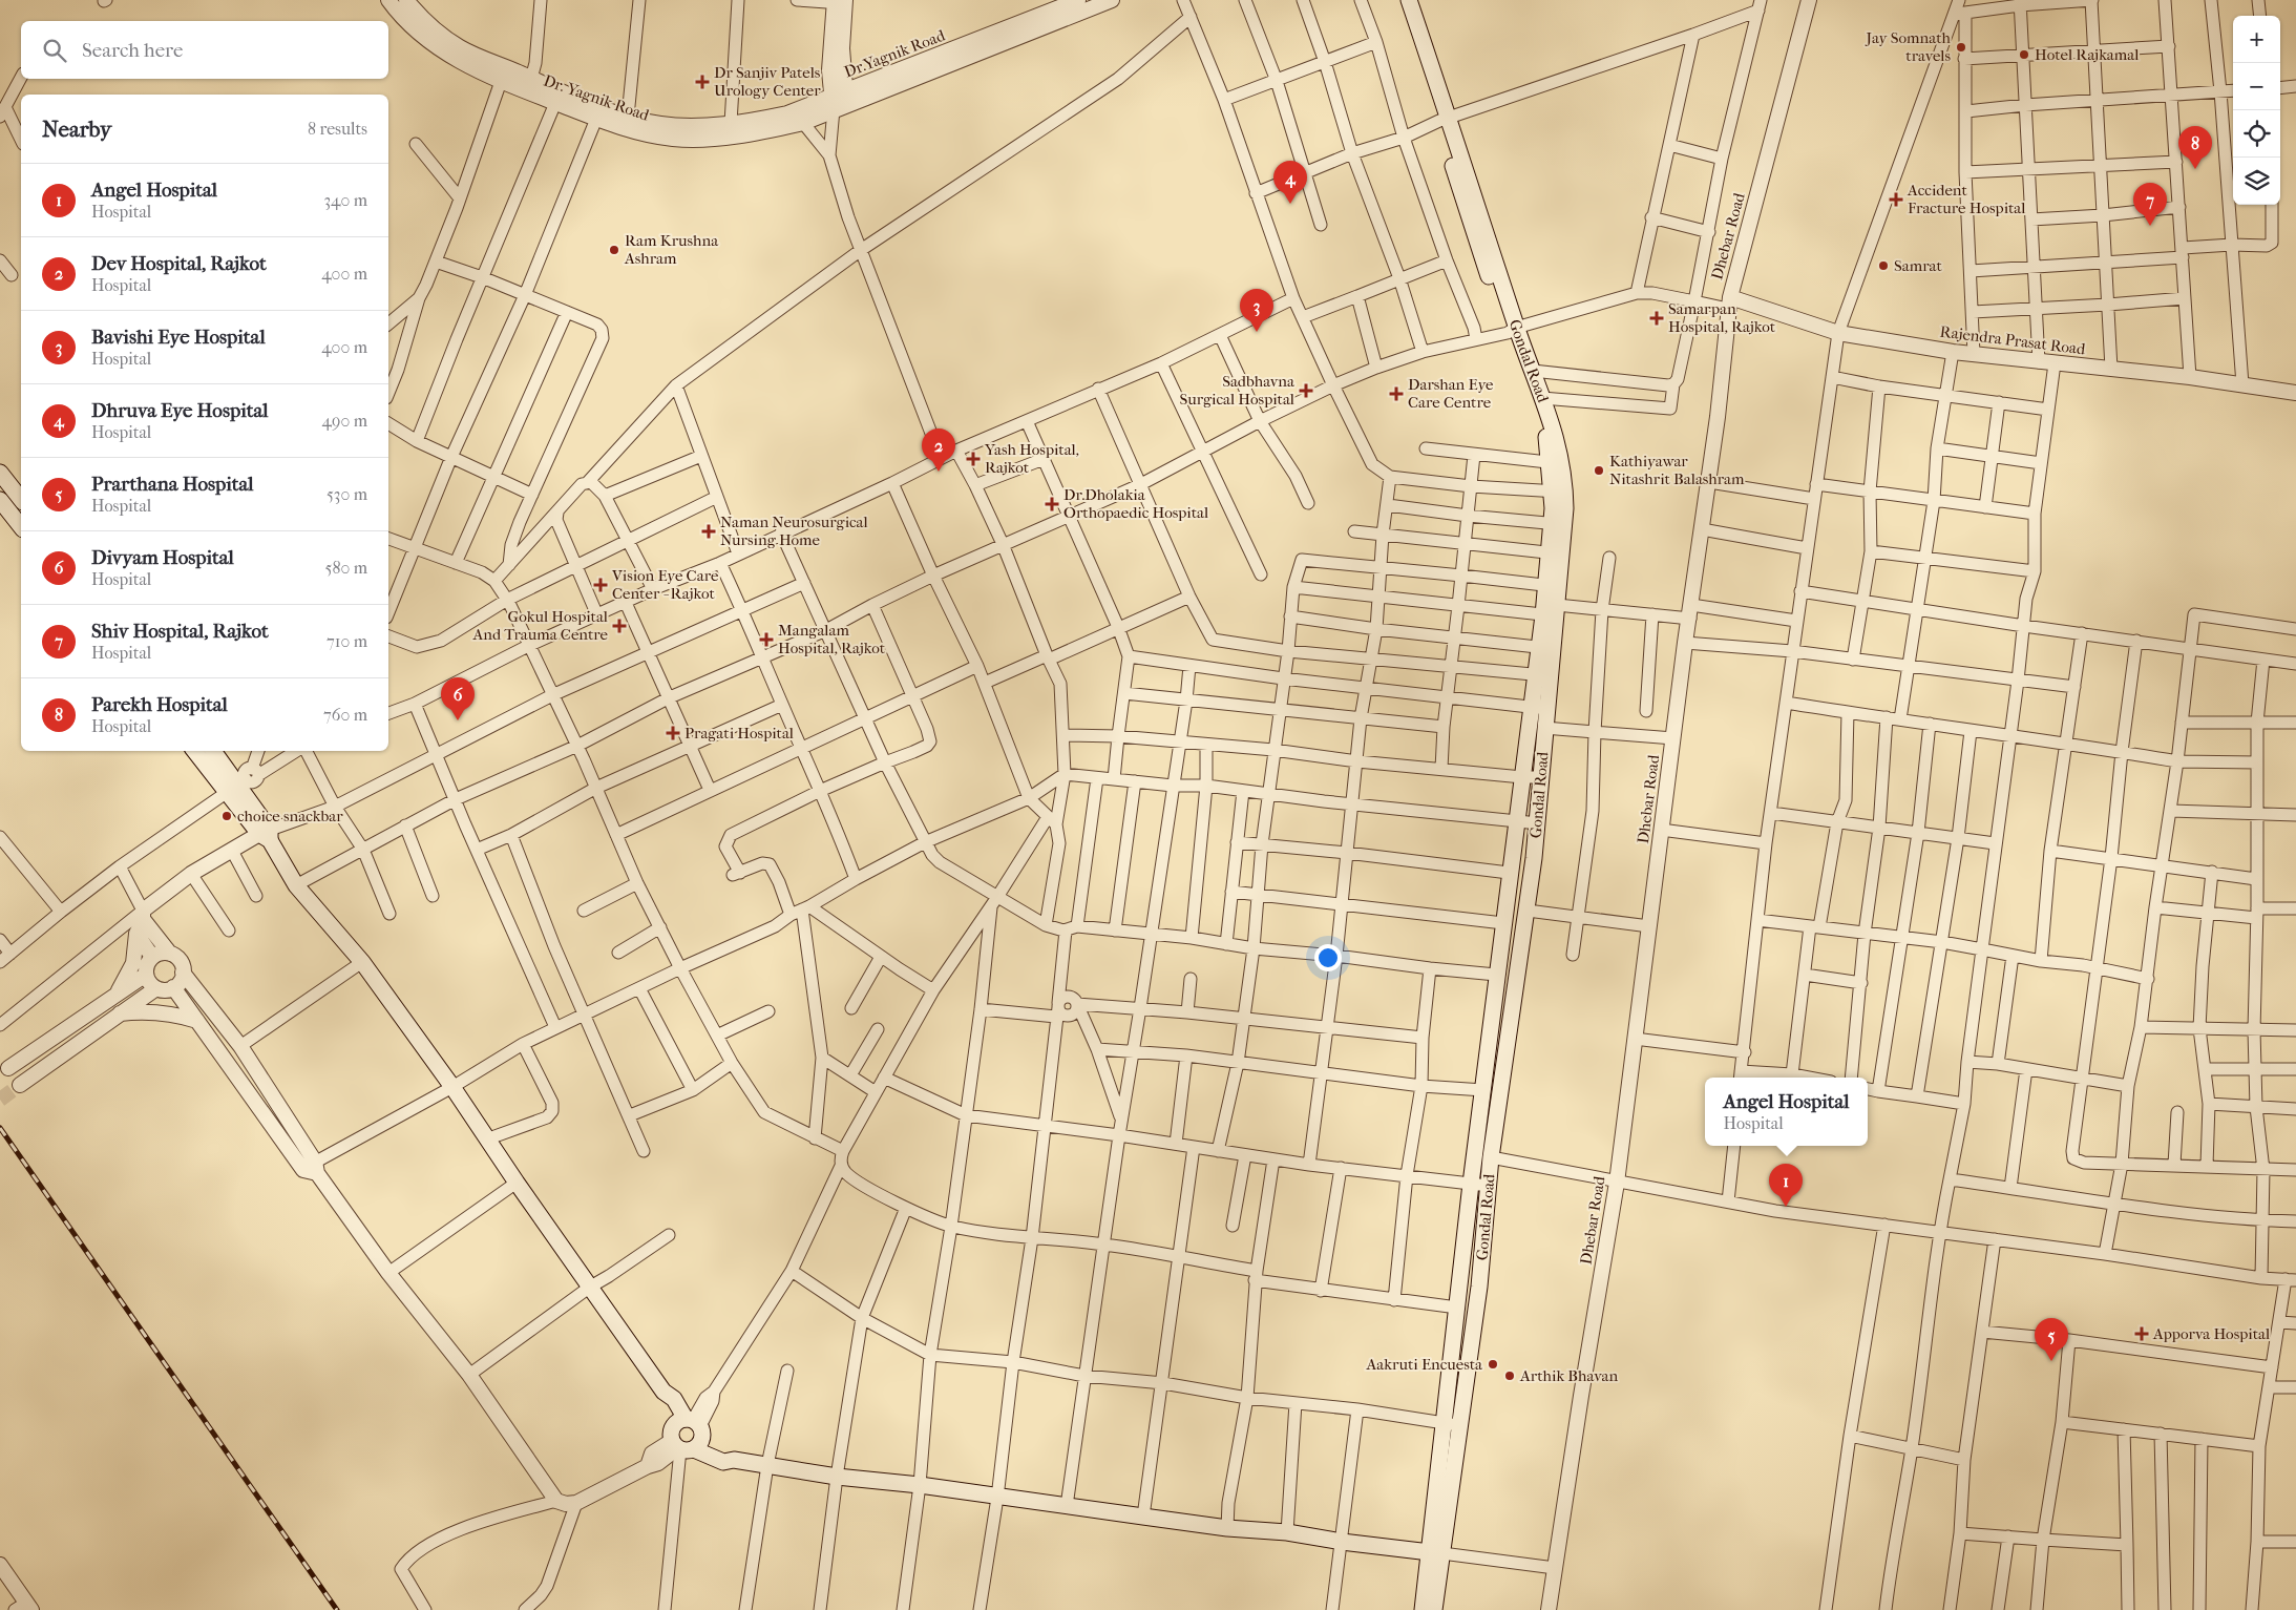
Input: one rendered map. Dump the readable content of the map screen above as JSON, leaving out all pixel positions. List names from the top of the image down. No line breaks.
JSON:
{"streets":{"main road":["Gondal Road"],"street":["Dr.Yagnik Road","Dr. Yagnik Road","Dhebar Road","Rajendra Prasat Road"]},"crossings":[["Dr.Yagnik Road","Dr. Yagnik Road"],["Dhebar Road","Rajendra Prasat Road"]],"places":{"other":["Jay Somnath travels","Hotel Rajkamal","Ram Krushna Ashram","Samrat","Kathiyawar Nitashrit Balashram","choice snackbar","Aakruti Encuesta","Arthik Bhavan"],"health":["Dr Sanjiv Patels Urology Center","Accident Fracture Hospital","Samarpan Hospital, Rajkot","Sadbhavna Surgical Hospital","Darshan Eye Care Centre","Yash Hospital, Rajkot","Dr.Dholakia Orthopaedic Hospital","Naman Neurosurgical Nursing Home","Vision Eye Care Center - Rajkot","Gokul Hospital And Trauma Centre","Mangalam Hospital, Rajkot","Pragati Hospital","Apporva Hospital"]},"page":{"map_buttons":["+","−"],"search":"Search here","heading":["Nearby","8 results"],"pins":["8","4","7","3","2","6","1","5"],"list":[{"mark":"1","name":"Angel Hospital","note":"Hospital","value":"340 m"},{"mark":"2","name":"Dev Hospital, Rajkot","note":"Hospital","value":"400 m"},{"mark":"3","name":"Bavishi Eye Hospital","note":"Hospital","value":"400 m"},{"mark":"4","name":"Dhruva Eye Hospital","note":"Hospital","value":"490 m"},{"mark":"5","name":"Prarthana Hospital","note":"Hospital","value":"530 m"},{"mark":"6","name":"Divyam Hospital","note":"Hospital","value":"580 m"},{"mark":"7","name":"Shiv Hospital, Rajkot","note":"Hospital","value":"710 m"},{"mark":"8","name":"Parekh Hospital","note":"Hospital","value":"760 m"}],"popup":["Angel Hospital","Hospital"]}}
